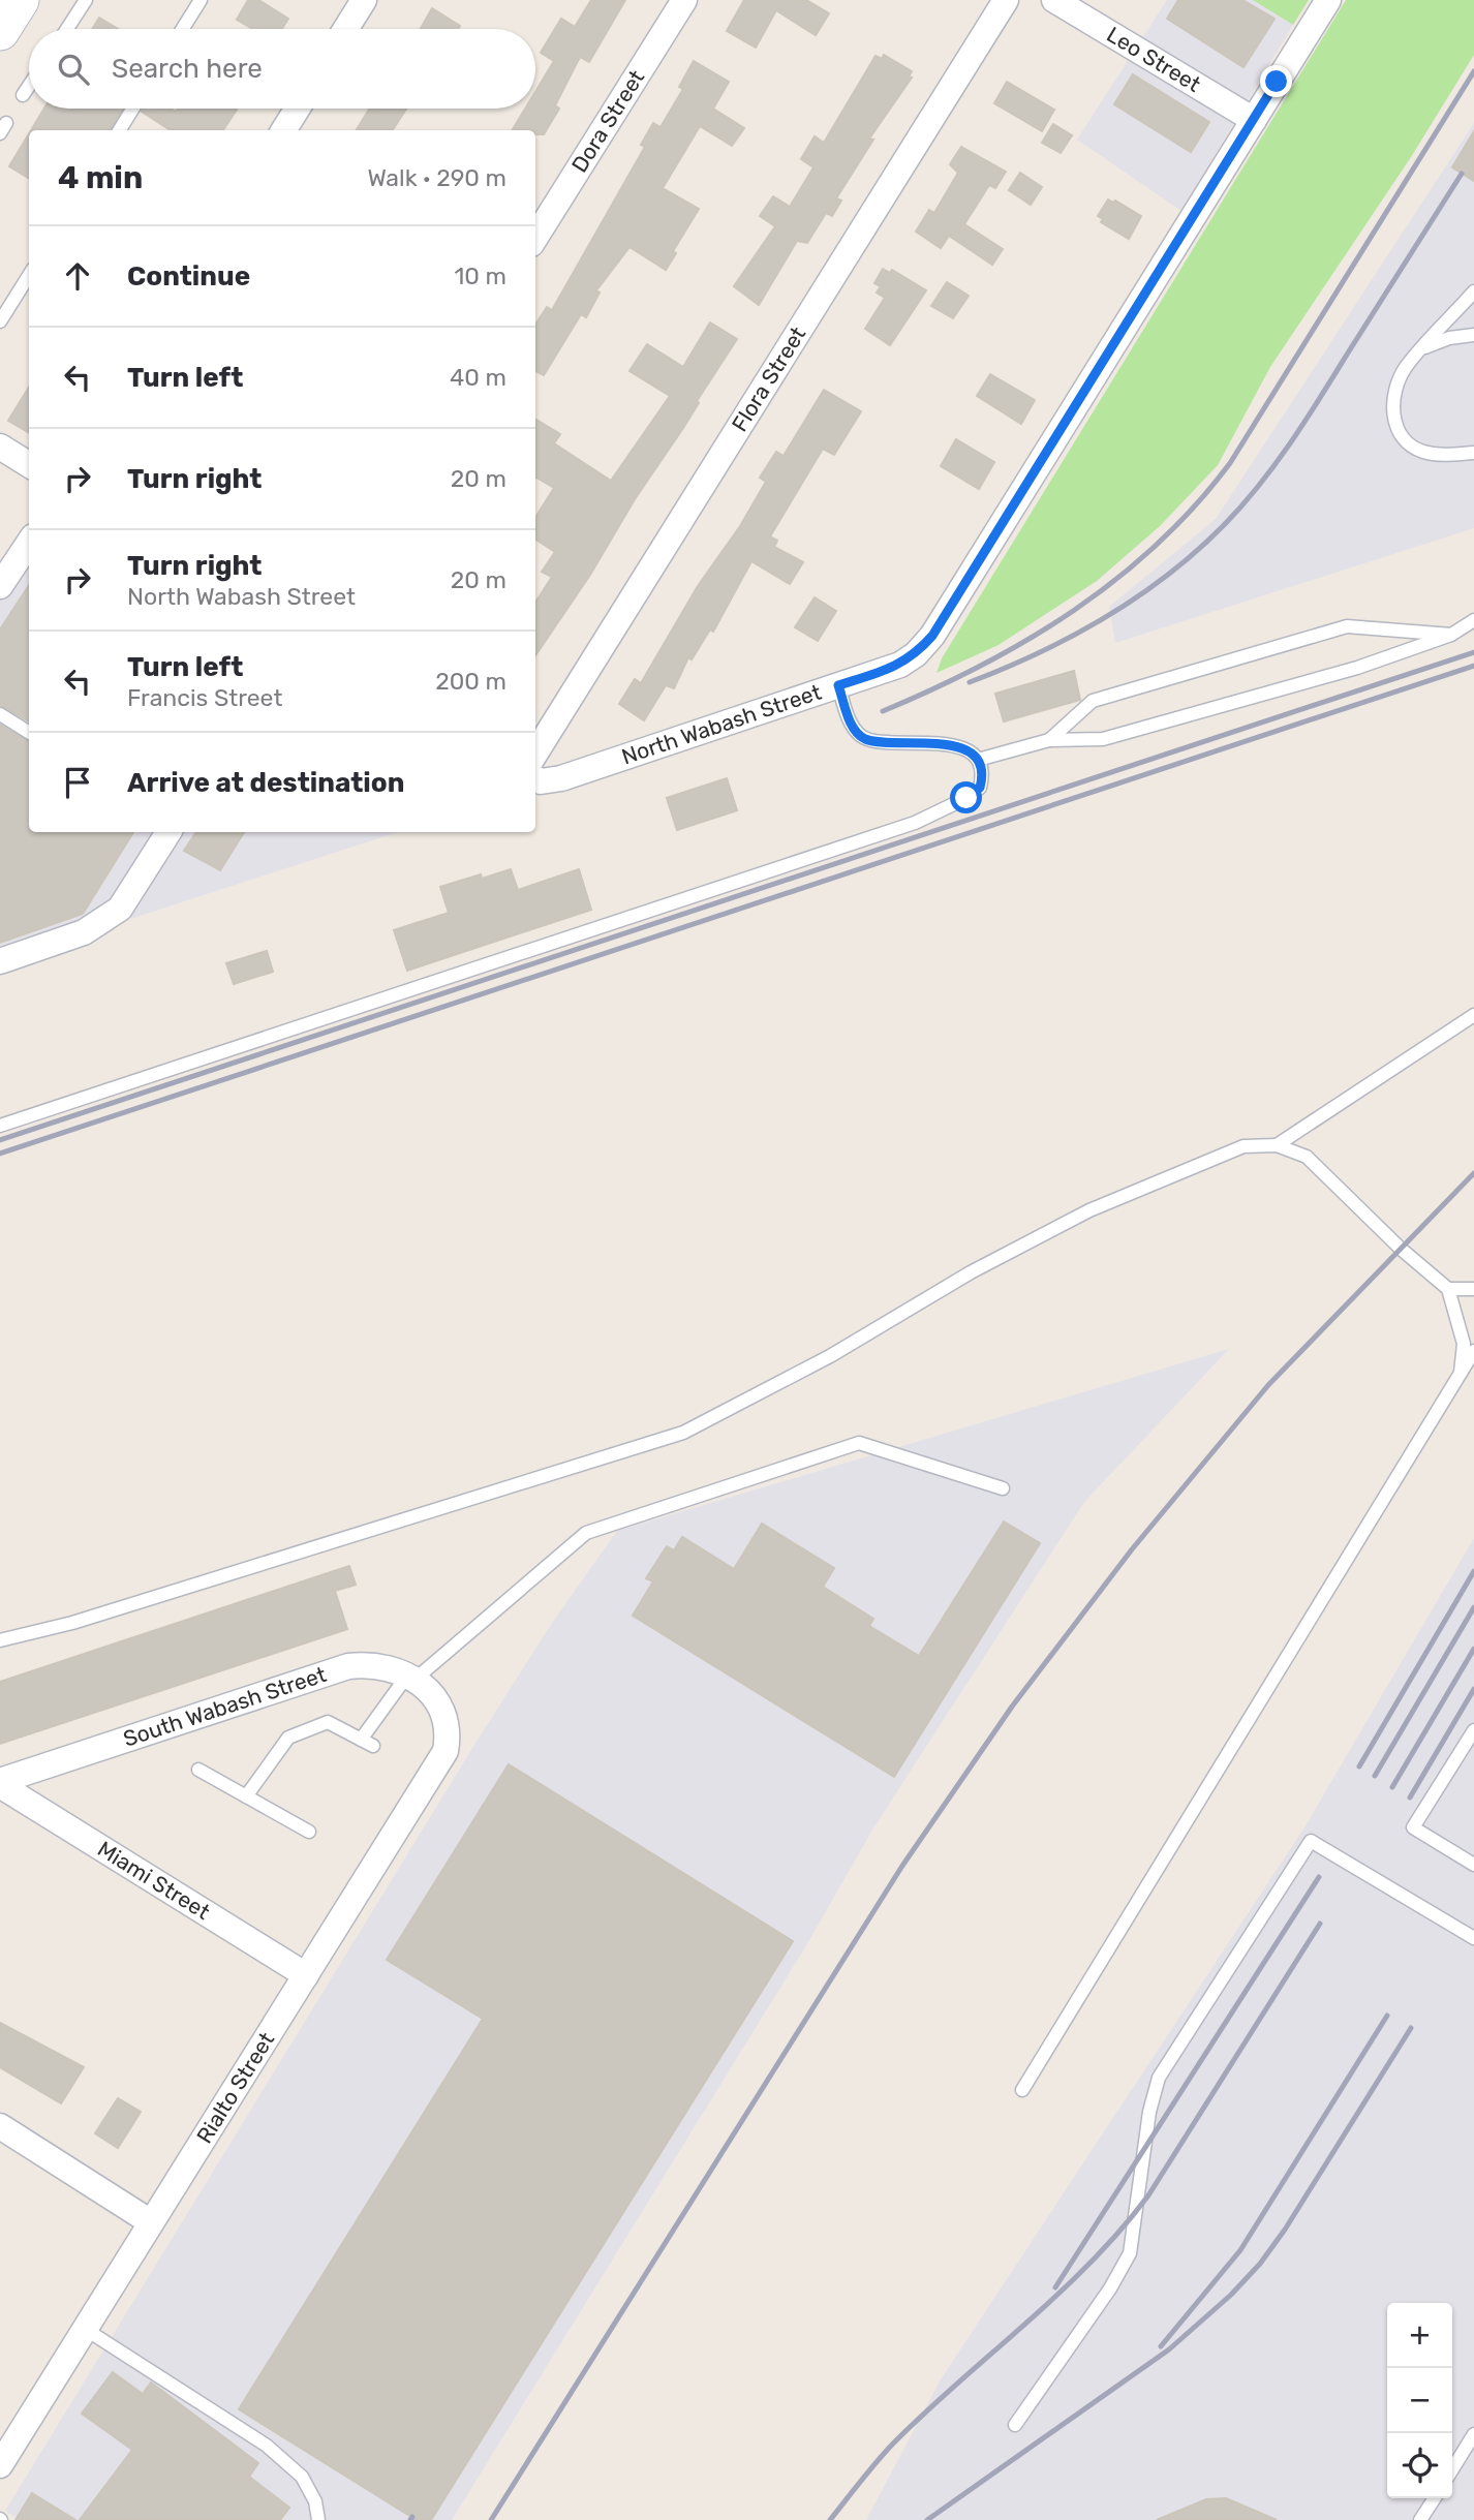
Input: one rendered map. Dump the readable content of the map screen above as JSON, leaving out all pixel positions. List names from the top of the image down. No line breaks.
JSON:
{"streets":{"street":["Leo Street","Dora Street","Flora Street","North Wabash Street","South Wabash Street","Miami Street","Rialto Street"]},"crossings":[["Leo Street","North Wabash Street"],["South Wabash Street","Miami Street"],["South Wabash Street","Rialto Street"],["Miami Street","Rialto Street"]],"page":{"search":"Search here","heading":["4 min","Walk · 290 m"],"list":[["Continue","10 m"],["Turn left","40 m"],["Turn right","20 m"],["Turn right","North Wabash Street","20 m"],["Turn left","Francis Street","200 m"],"Arrive at destination"],"map_buttons":["+","−"]}}
